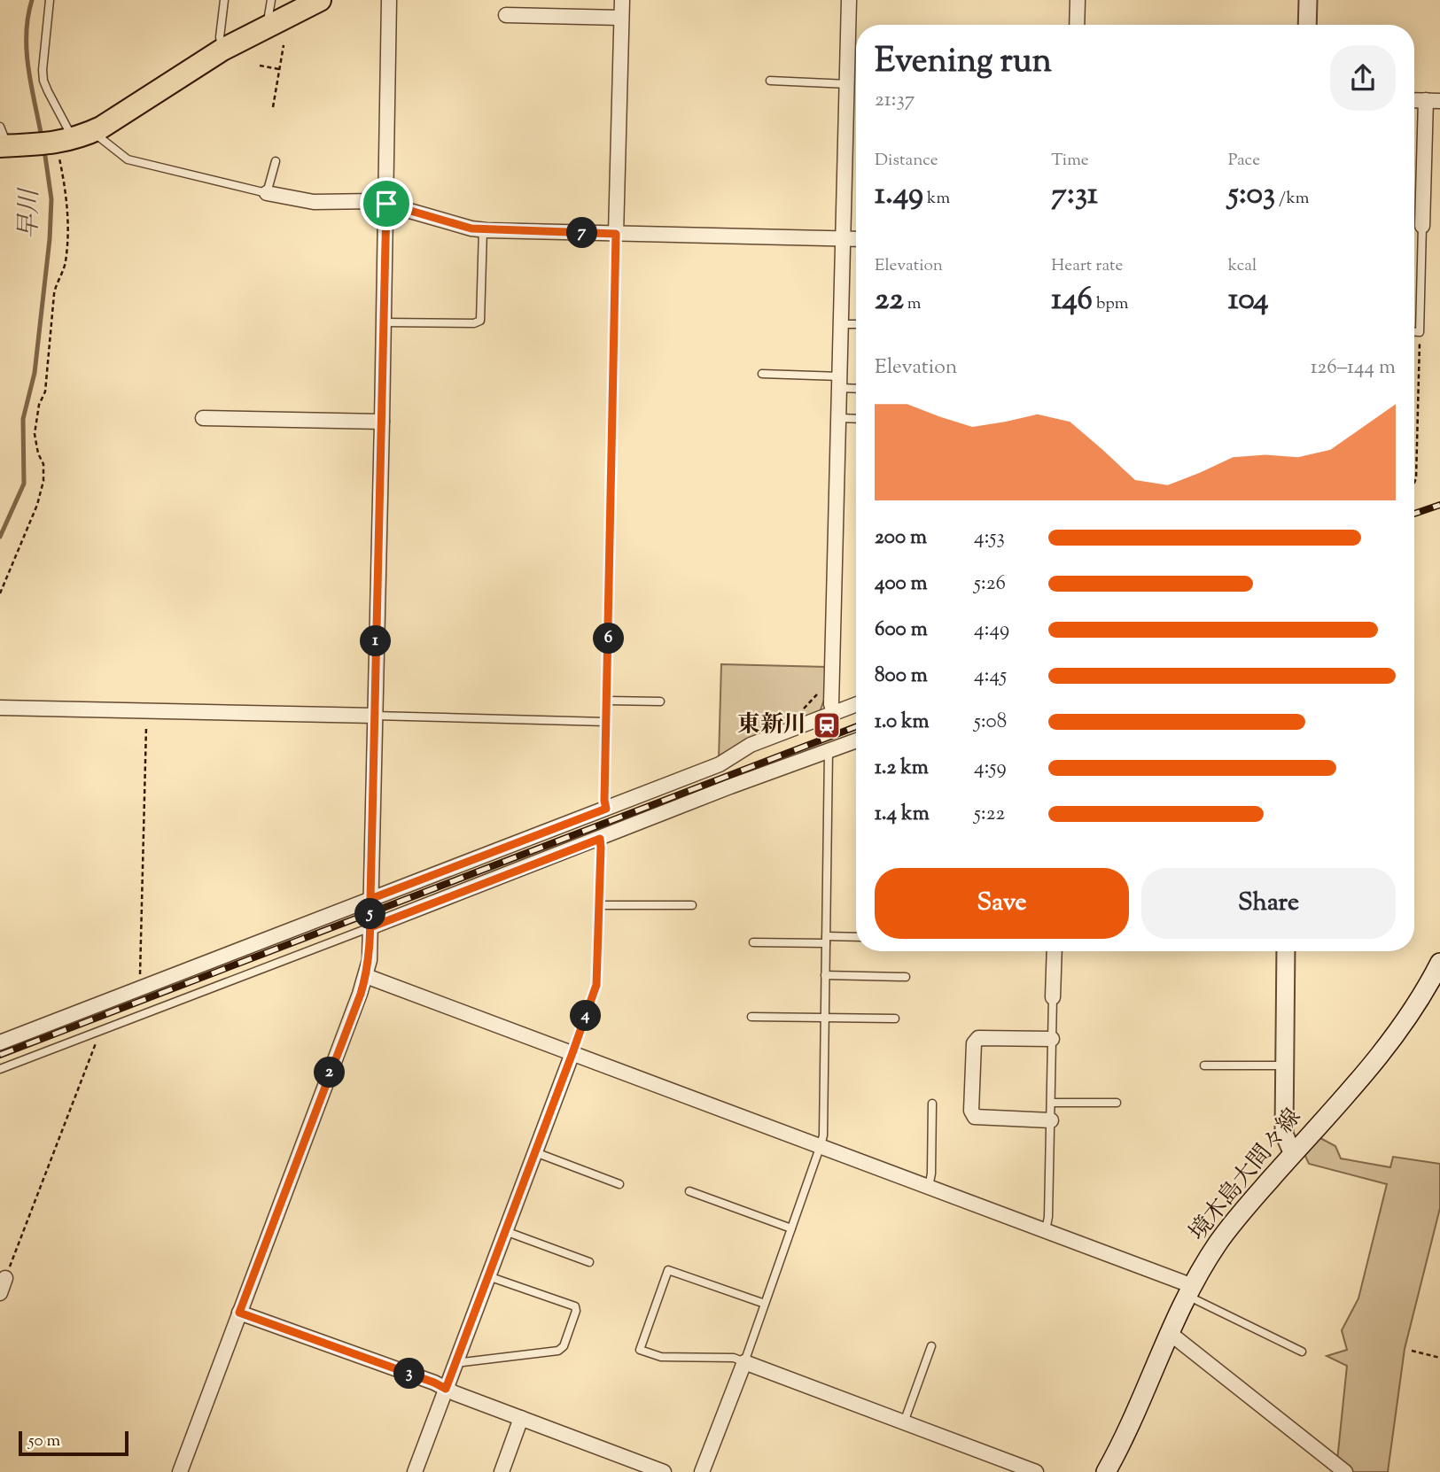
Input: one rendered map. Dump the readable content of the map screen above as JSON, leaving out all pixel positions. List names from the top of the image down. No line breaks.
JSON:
{"streets":{"main road":["境木島大間々線"]},"water":["早川"],"places":{"station":["東新川"]},"scale_bar":"50 m","page":{"heading":["Evening run","21:37"],"stats":[["Distance","1.49 km"],["Time","7:31"],["Pace","5:03 /km"],["Elevation","22 m"],["Heart rate","146 bpm"],["kcal","104"]],"pins":["7","6","1","5","4","2","3"],"chart":["Elevation","126–144 m"],"list":[{"name":"200 m","note":"4:53"},{"name":"400 m","note":"5:26"},{"name":"600 m","note":"4:49"},{"name":"800 m","note":"4:45"},{"name":"1.0 km","note":"5:08"},{"name":"1.2 km","note":"4:59"},{"name":"1.4 km","note":"5:22"}],"buttons":["Save","Share"],"scale":"50 m"}}
